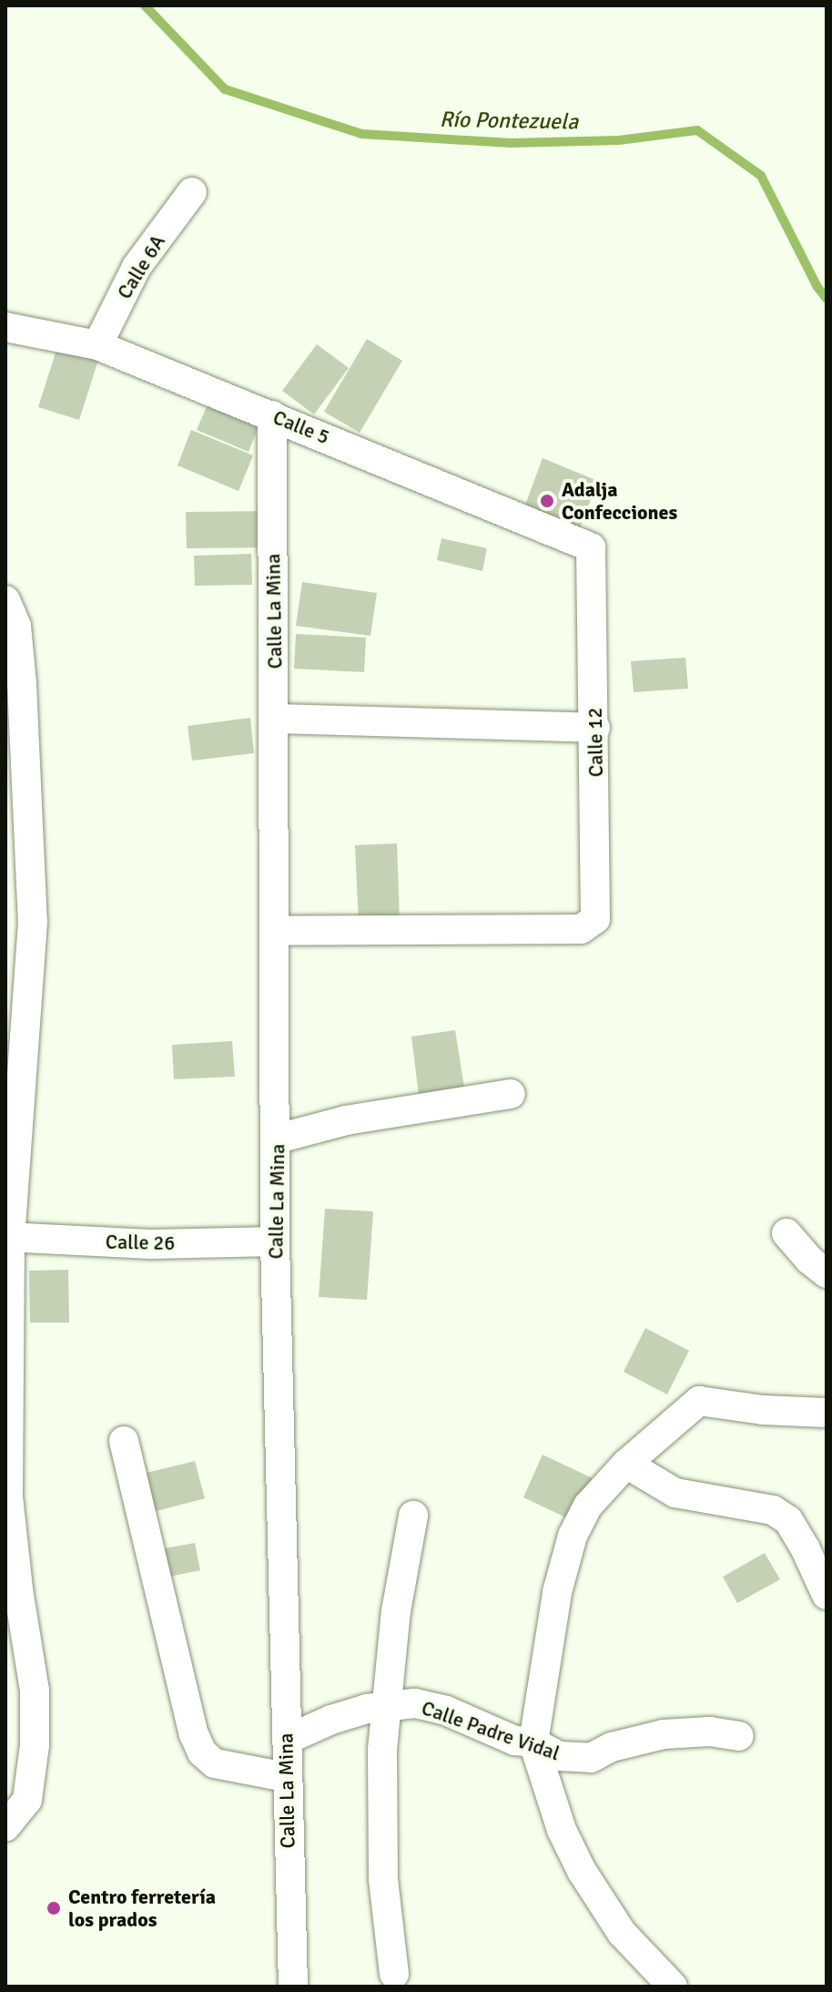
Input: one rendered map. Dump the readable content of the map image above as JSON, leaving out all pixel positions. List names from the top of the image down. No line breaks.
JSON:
{"streets":{"street":["Calle 6A","Calle 5","Calle La Mina","Calle 12","Calle 26","Calle Padre Vidal"]},"crossings":[["Calle 6A","Calle 5"],["Calle 5","Calle La Mina"],["Calle 5","Calle 12"],["Calle La Mina","Calle 12"],["Calle La Mina","Calle 26"],["Calle La Mina","Calle Padre Vidal"]],"water":["Río Pontezuela"],"places":["Adalja Confecciones","Centro ferretería los prados"]}
